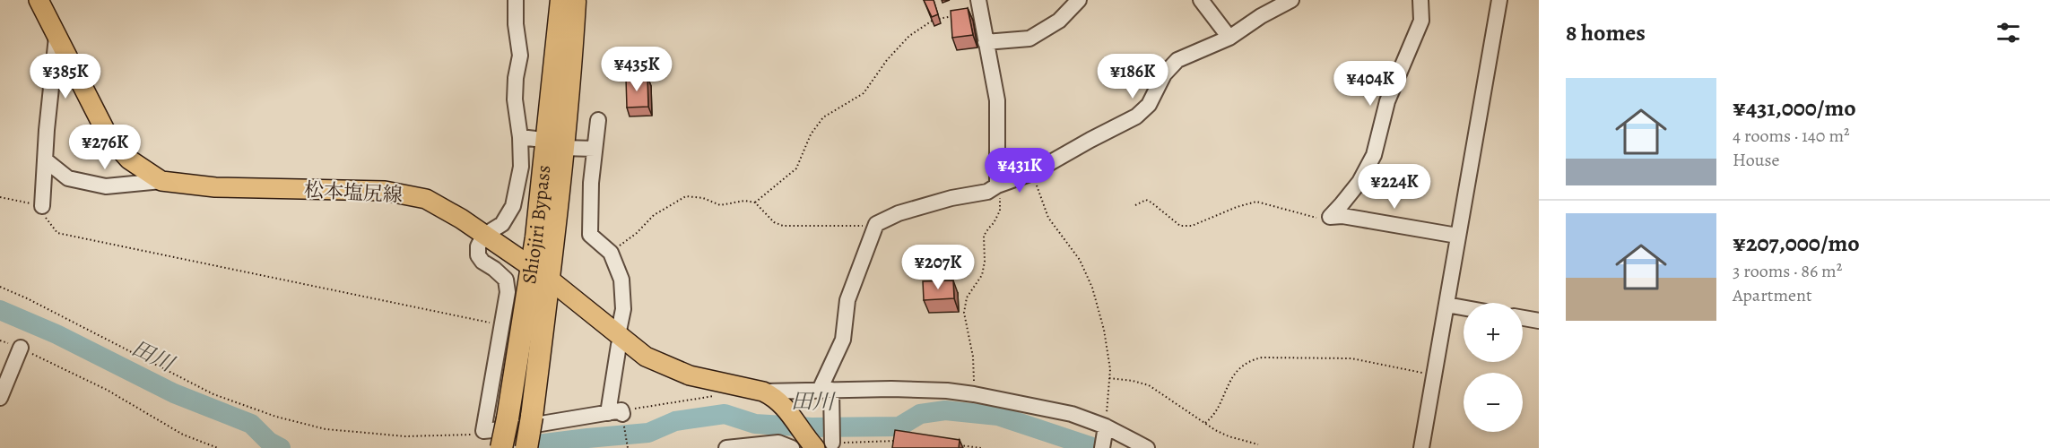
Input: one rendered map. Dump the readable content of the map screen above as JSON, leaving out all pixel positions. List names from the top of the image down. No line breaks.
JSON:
{"streets":{"highway":["Shiojiri Bypass"],"main road":["松本塩尻線"]},"crossings":[["松本塩尻線","Shiojiri Bypass"]],"water":["田川"],"page":{"heading":"8 homes","price":["¥435K","¥385K","¥186K","¥404K","¥276K","¥431K","¥224K","¥207K"],"list":[{"name":"¥431,000/mo","note":"4 rooms · 140 m² · House"},{"name":"¥207,000/mo","note":"3 rooms · 86 m² · Apartment"}],"map_buttons":["+","−"]}}
